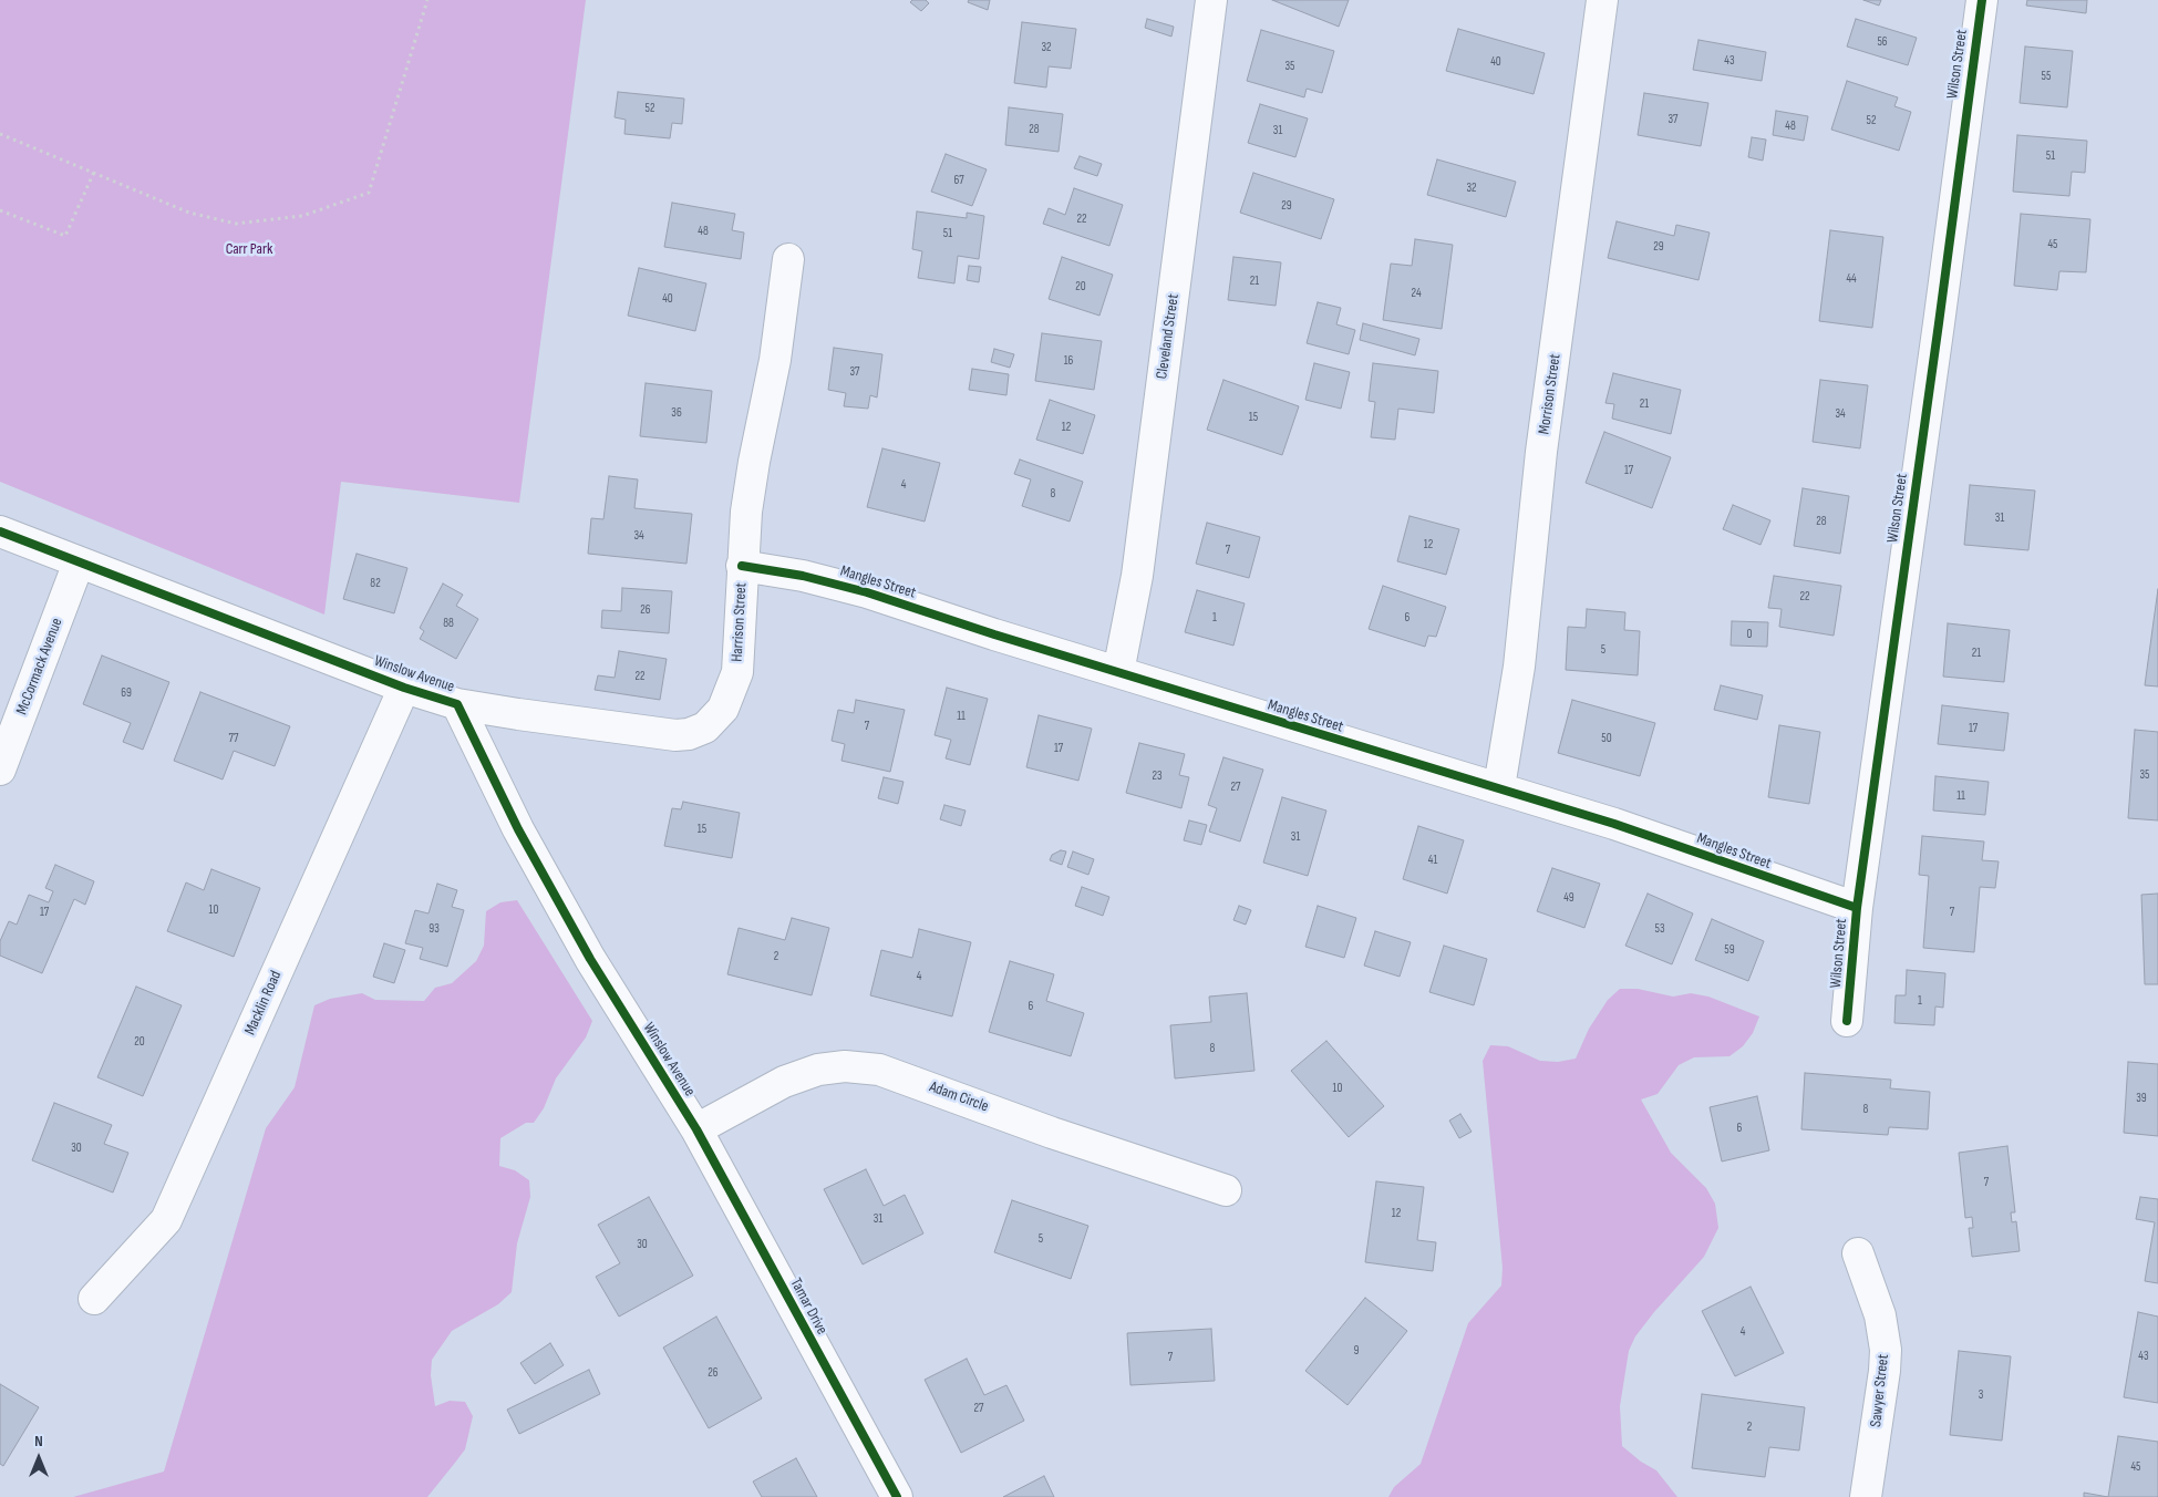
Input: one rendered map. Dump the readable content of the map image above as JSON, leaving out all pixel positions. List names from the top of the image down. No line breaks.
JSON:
{"streets":{"street":["Wilson Street","Cleveland Street","Morrison Street","Mangles Street","Harrison Street","McCormack Avenue","Winslow Avenue","Macklin Road","Adam Circle","Tamar Drive","Sawyer Street"]},"crossings":[["Wilson Street","Mangles Street"],["Cleveland Street","Mangles Street"],["Morrison Street","Mangles Street"],["Mangles Street","Harrison Street"],["Harrison Street","Winslow Avenue"],["McCormack Avenue","Winslow Avenue"],["Winslow Avenue","Macklin Road"],["Winslow Avenue","Adam Circle"],["Winslow Avenue","Tamar Drive"],["Adam Circle","Tamar Drive"]],"parks":["Carr Park"],"house_numbers":["56","32","43","40","35","55","52","37","52","48","28","31","51","67","32","29","22","48","51","45","29","44","21","20","24","40","16","37","21","36","34","15","12","17","4","8","31","28","34","12","7","82","22","26","1","6","88","0","5","21","22","69","11","7","17","77","50","17","35","23","27","11","15","31","41","49","10","17","7","93","53","59","2","4","1","6","20","8","10","39","8","6","30","7","12","31","5","30","4","9","43","7","26","3","27","2","45"],"north":"top"}
